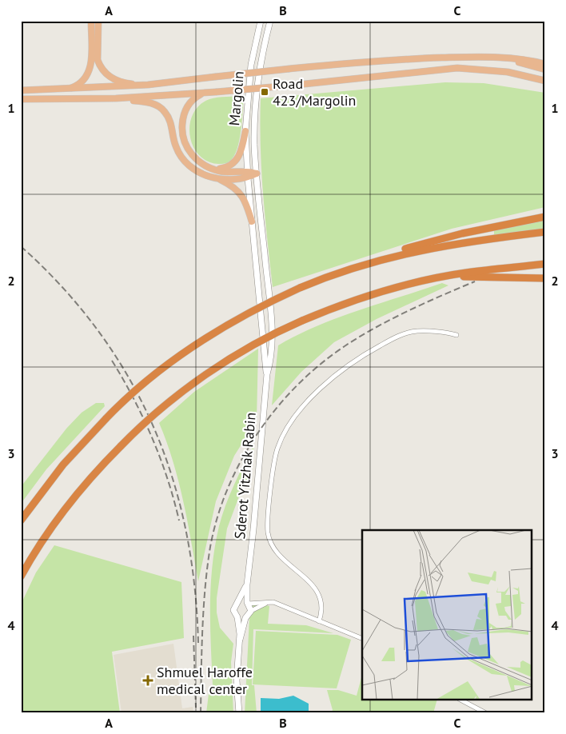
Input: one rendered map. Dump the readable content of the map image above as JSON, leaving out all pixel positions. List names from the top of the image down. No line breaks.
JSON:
{"streets":{"main road":["Margolin","Sderot Yitzhak Rabin"]},"crossings":[["Margolin","Sderot Yitzhak Rabin"]],"places":{"transit":["Road 423/Margolin"],"health":["Shmuel Haroffe medical center"]},"grid":{"columns":["A","B","C"],"rows":["1","2","3","4"]}}
